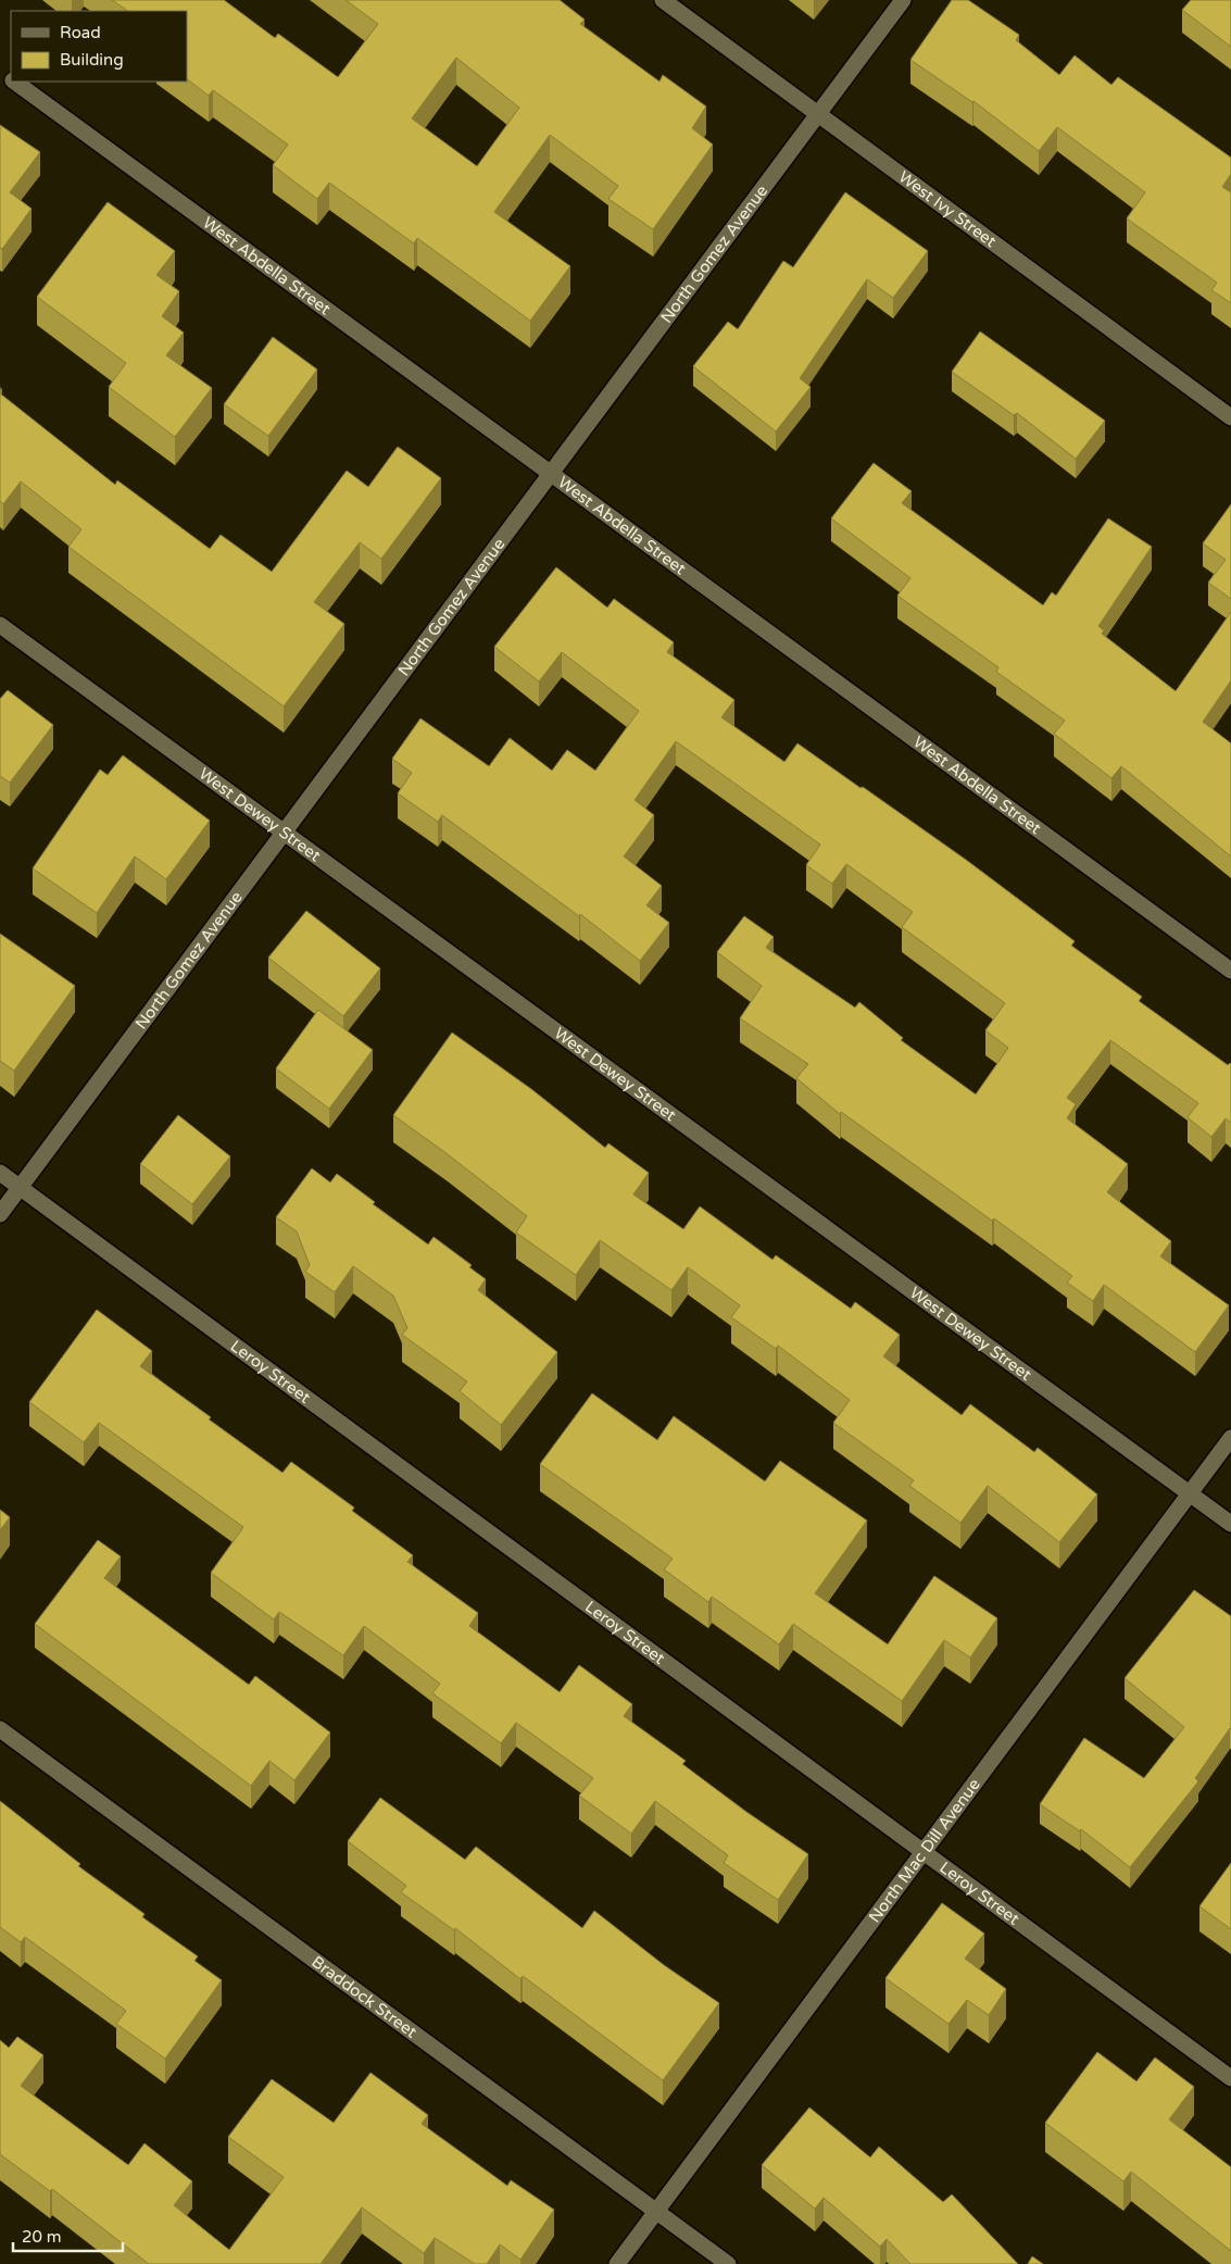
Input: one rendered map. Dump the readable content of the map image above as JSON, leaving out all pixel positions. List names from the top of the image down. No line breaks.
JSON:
{"streets":{"street":["West Ivy Street","North Gomez Avenue","West Abdella Street","West Dewey Street","Leroy Street","North Mac Dill Avenue","Braddock Street"]},"crossings":[["West Ivy Street","North Gomez Avenue"],["North Gomez Avenue","West Abdella Street"],["North Gomez Avenue","West Dewey Street"],["North Gomez Avenue","Leroy Street"],["West Dewey Street","North Mac Dill Avenue"],["Leroy Street","North Mac Dill Avenue"],["North Mac Dill Avenue","Braddock Street"]],"legend":["Road","Building"],"scale_bar":"20 m"}
